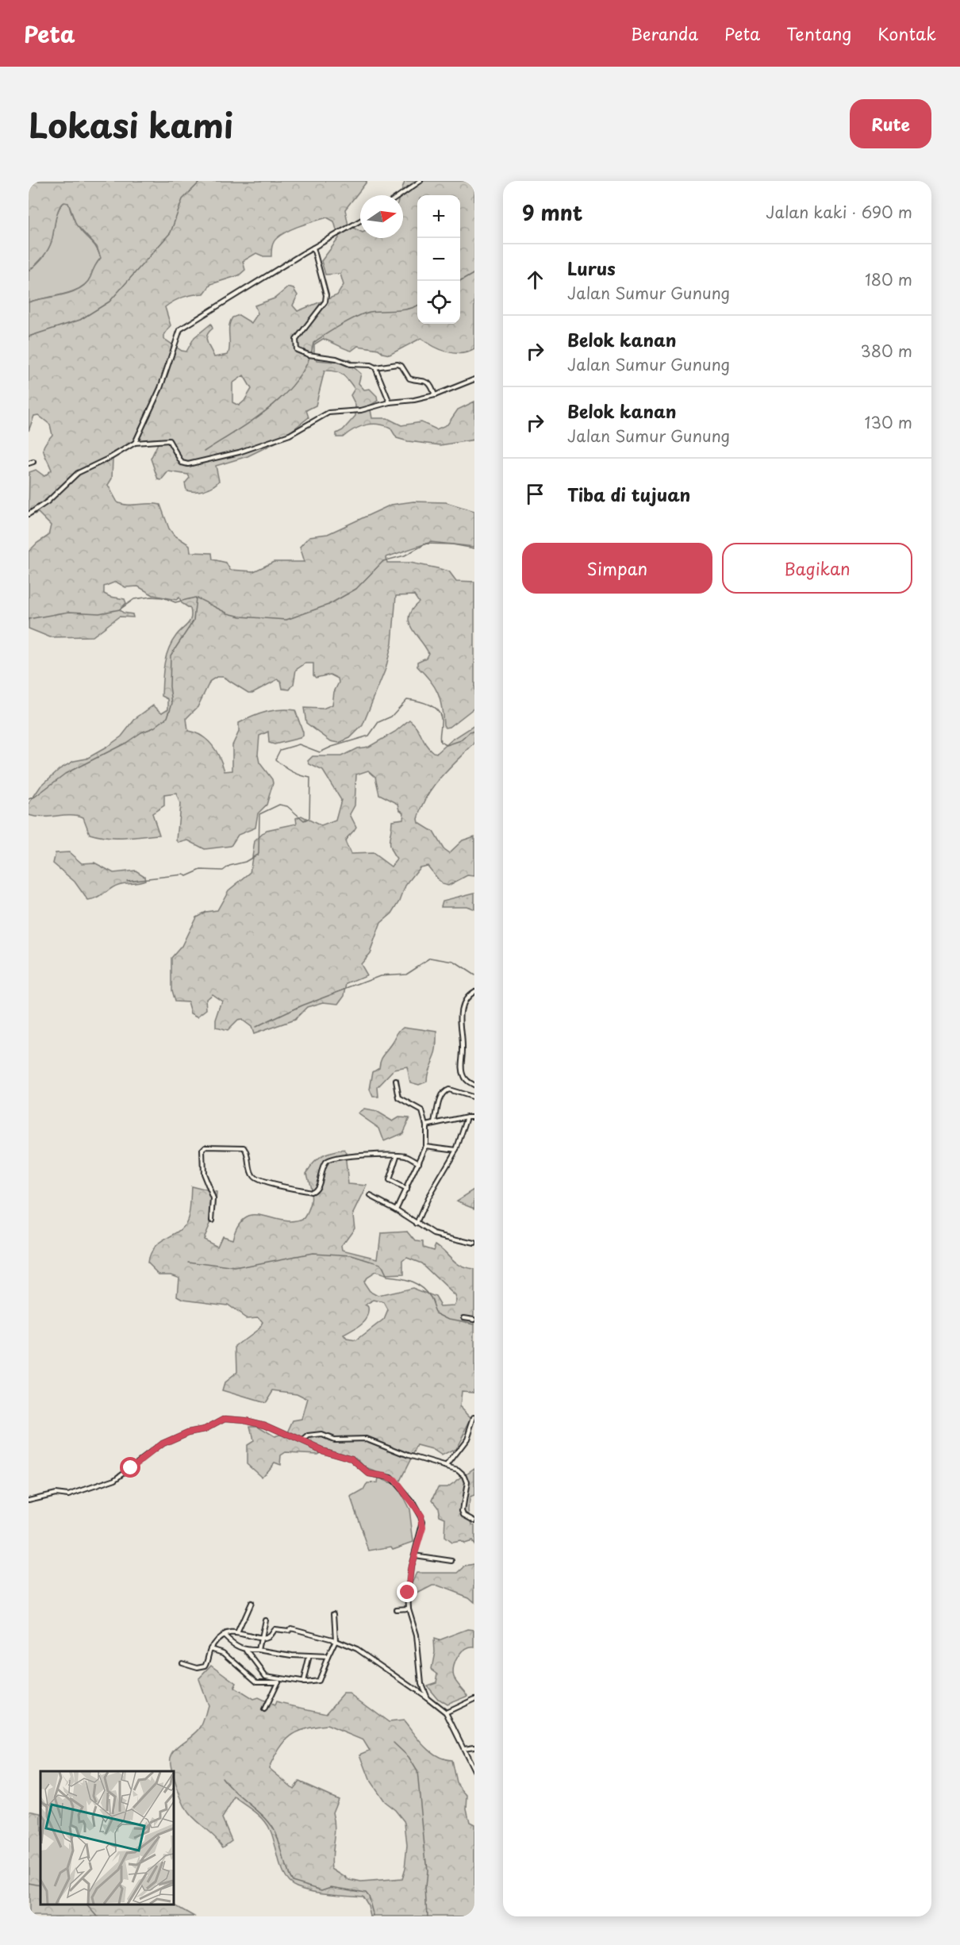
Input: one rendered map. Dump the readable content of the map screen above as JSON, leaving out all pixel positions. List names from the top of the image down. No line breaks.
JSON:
{"north":"right","page":{"header":"Peta","nav":["Beranda","Peta","Tentang","Kontak"],"title":"Lokasi kami","buttons":["Rute",["Simpan","Bagikan"]],"heading":["9 mnt","Jalan kaki · 690 m"],"map_buttons":["+","−"],"list":[["Lurus","Jalan Sumur Gunung","180 m"],["Belok kanan","Jalan Sumur Gunung","380 m"],["Belok kanan","Jalan Sumur Gunung","130 m"],"Tiba di tujuan"]}}
